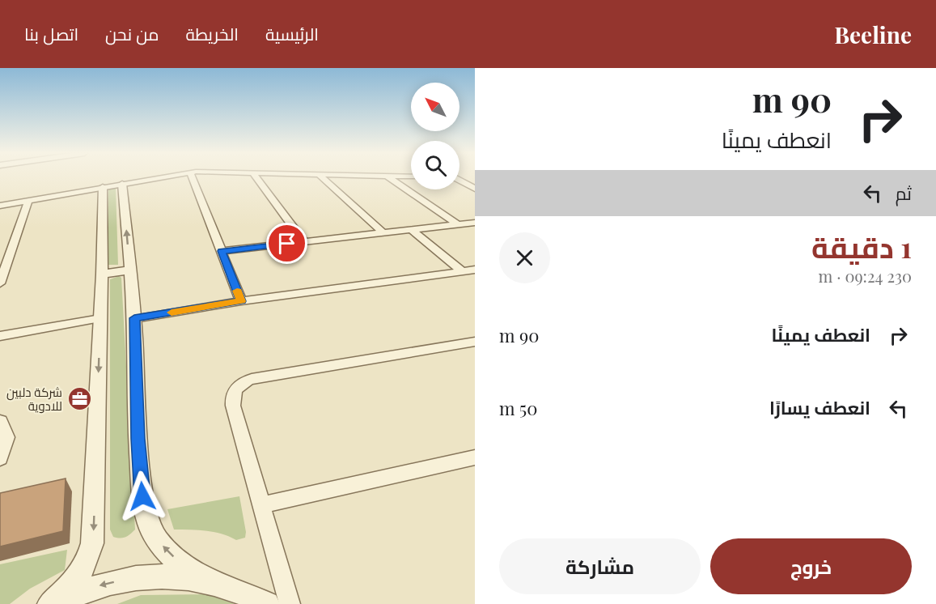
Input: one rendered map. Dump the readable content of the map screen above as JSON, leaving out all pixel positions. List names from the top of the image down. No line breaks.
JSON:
{"places":{"office":["شركة دلبين للادوية"]},"north":"top left","page":{"header":"Beeline","nav":["الرئيسية","الخريطة","من نحن","اتصل بنا"],"turn":["90 m","انعطف يمينًا"],"then":"ثم","heading":["1 دقيقة","230 m · 09:24"],"list":[{"name":"انعطف يمينًا","value":"90 m"},{"name":"انعطف يسارًا","value":"50 m"}],"buttons":["خروج","مشاركة"]}}
